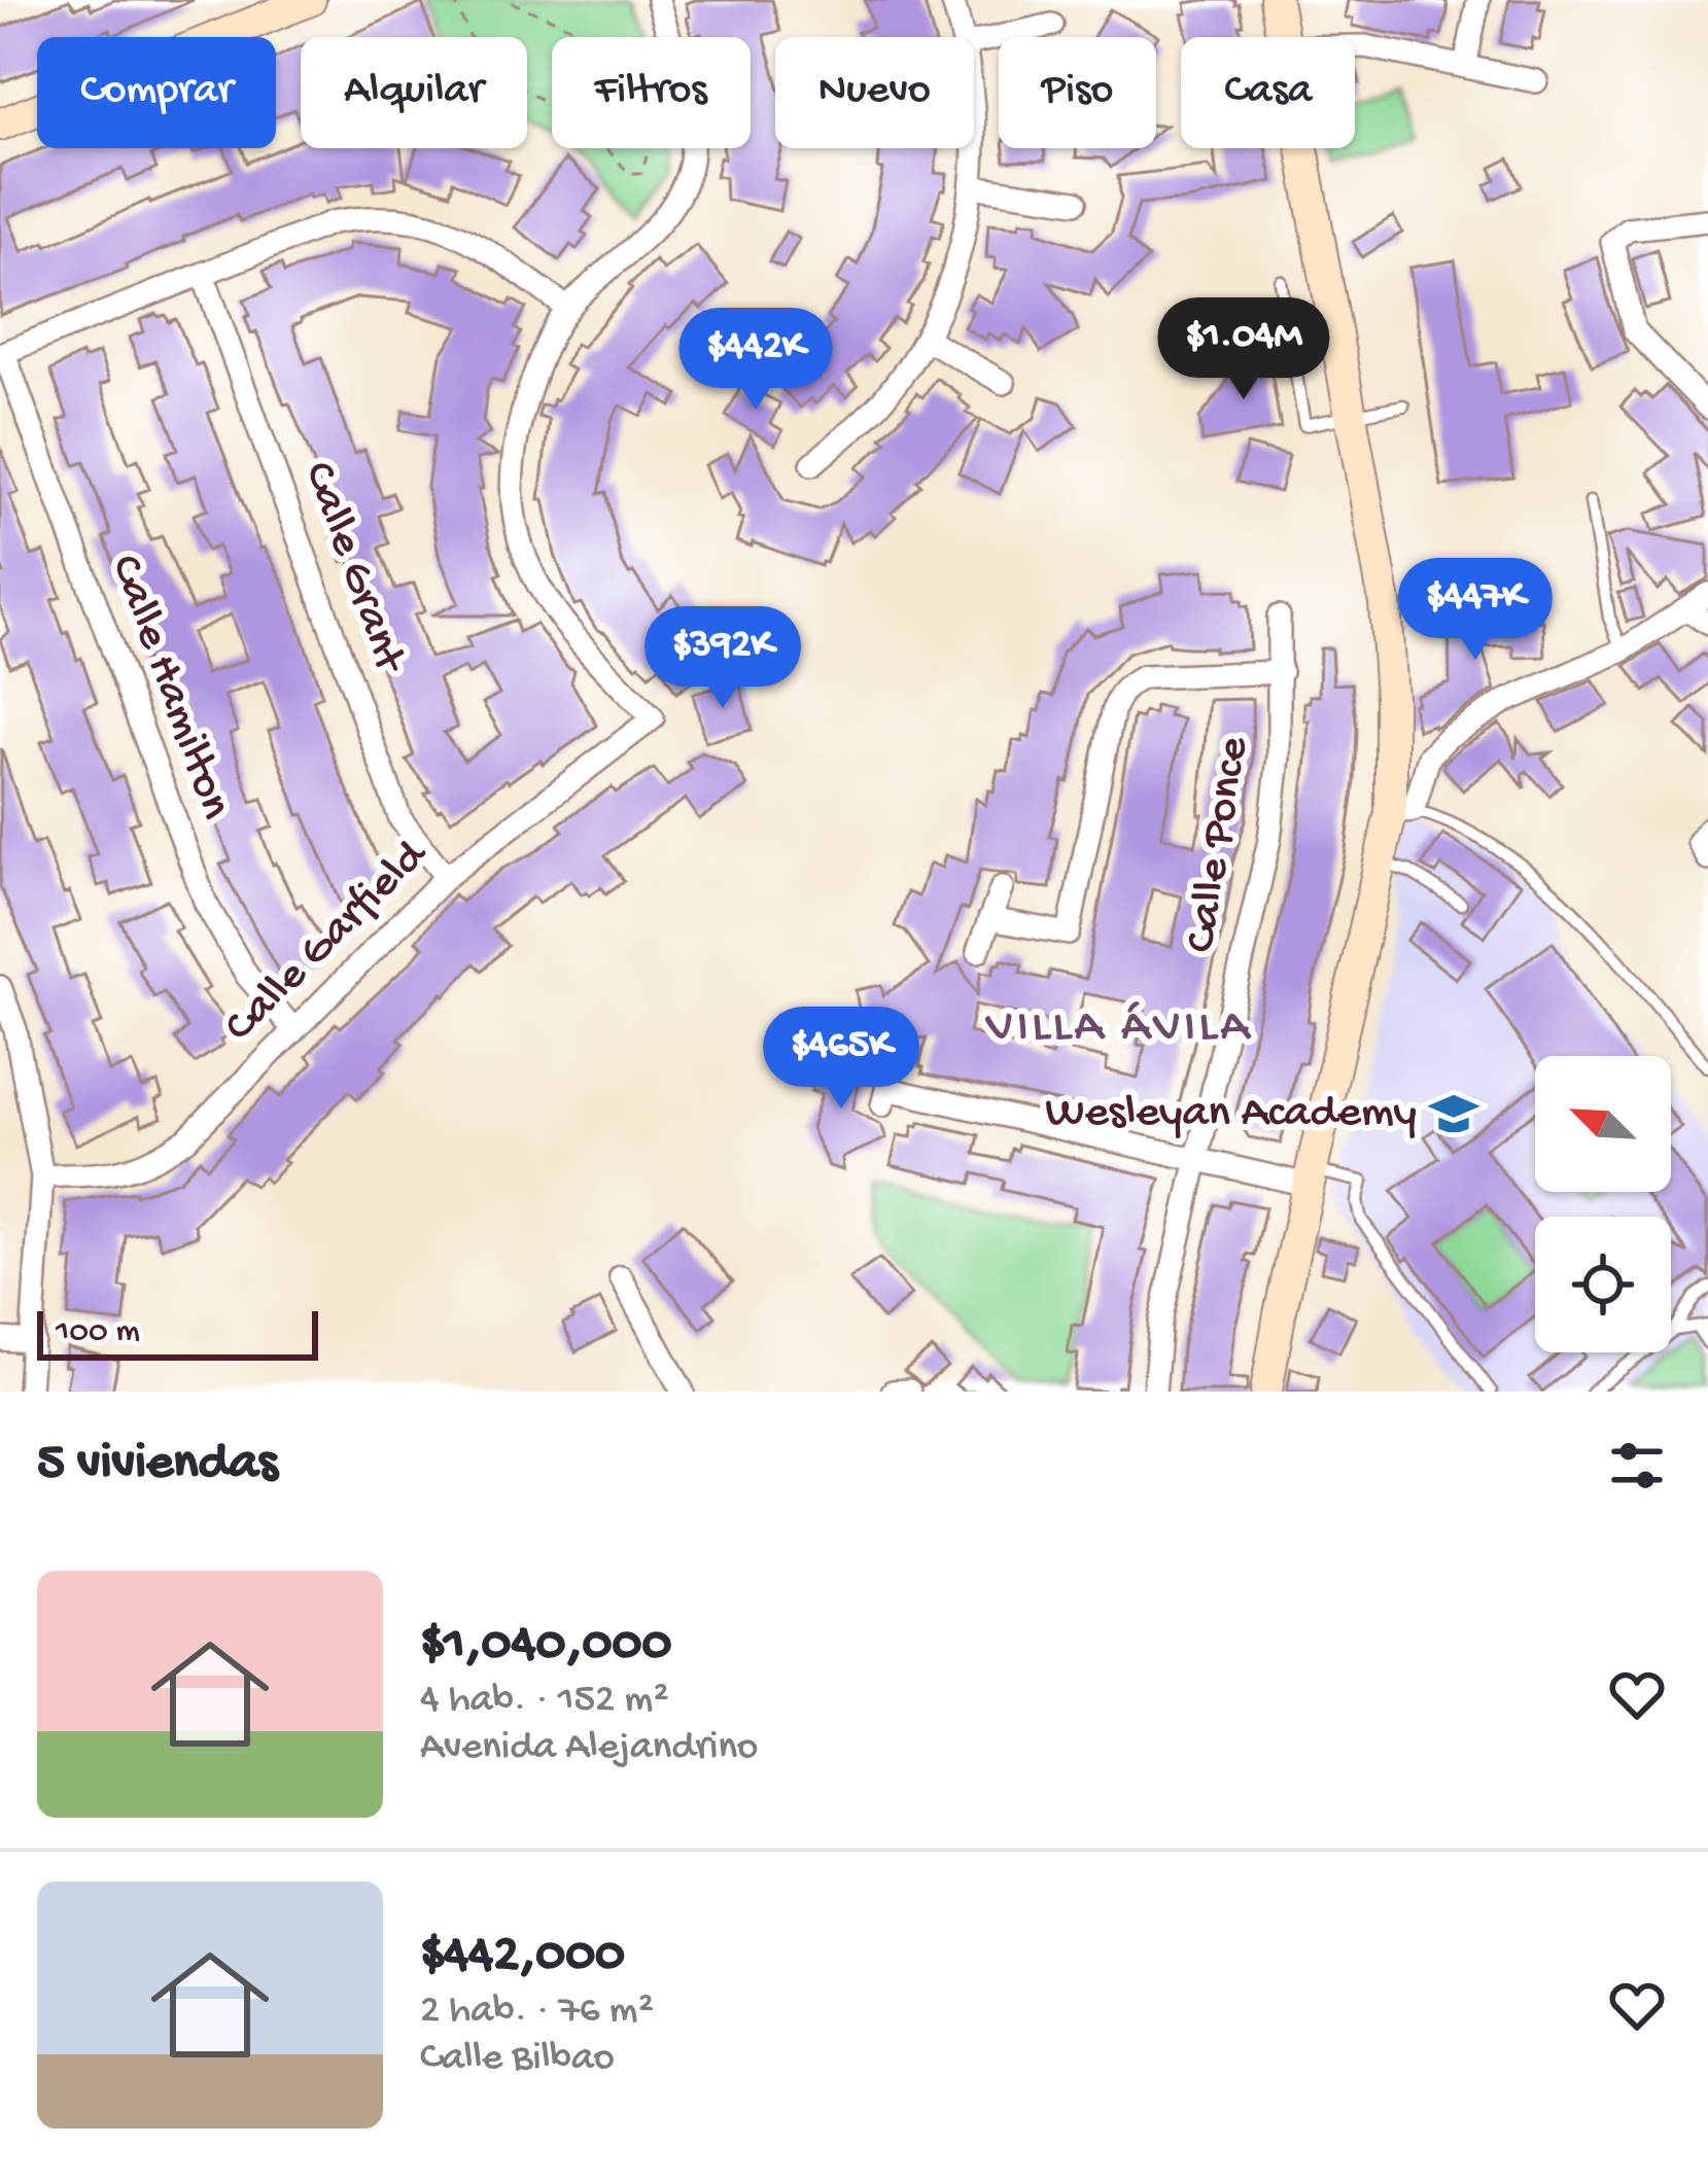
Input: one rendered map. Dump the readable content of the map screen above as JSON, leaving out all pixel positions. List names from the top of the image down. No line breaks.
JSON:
{"streets":{"street":["Calle Grant","Calle Hamilton","Calle Ponce","Calle Garfield"]},"crossings":[["Calle Grant","Calle Garfield"],["Calle Hamilton","Calle Garfield"]],"districts":["VILLA ÁVILA"],"places":{"school or university":["Wesleyan Academy"]},"scale_bar":"100 m","north":"top left","page":{"chip":["Comprar","Alquilar","Filtros","Nuevo","Piso","Casa"],"price":["$1.04M","$442K","$447K","$392K","$465K"],"scale":"100 m","heading":"5 viviendas","list":[{"name":"$1,040,000","note":"4 hab. · 152 m² · Avenida Alejandrino"},{"name":"$442,000","note":"2 hab. · 76 m² · Calle Bilbao"}]}}
